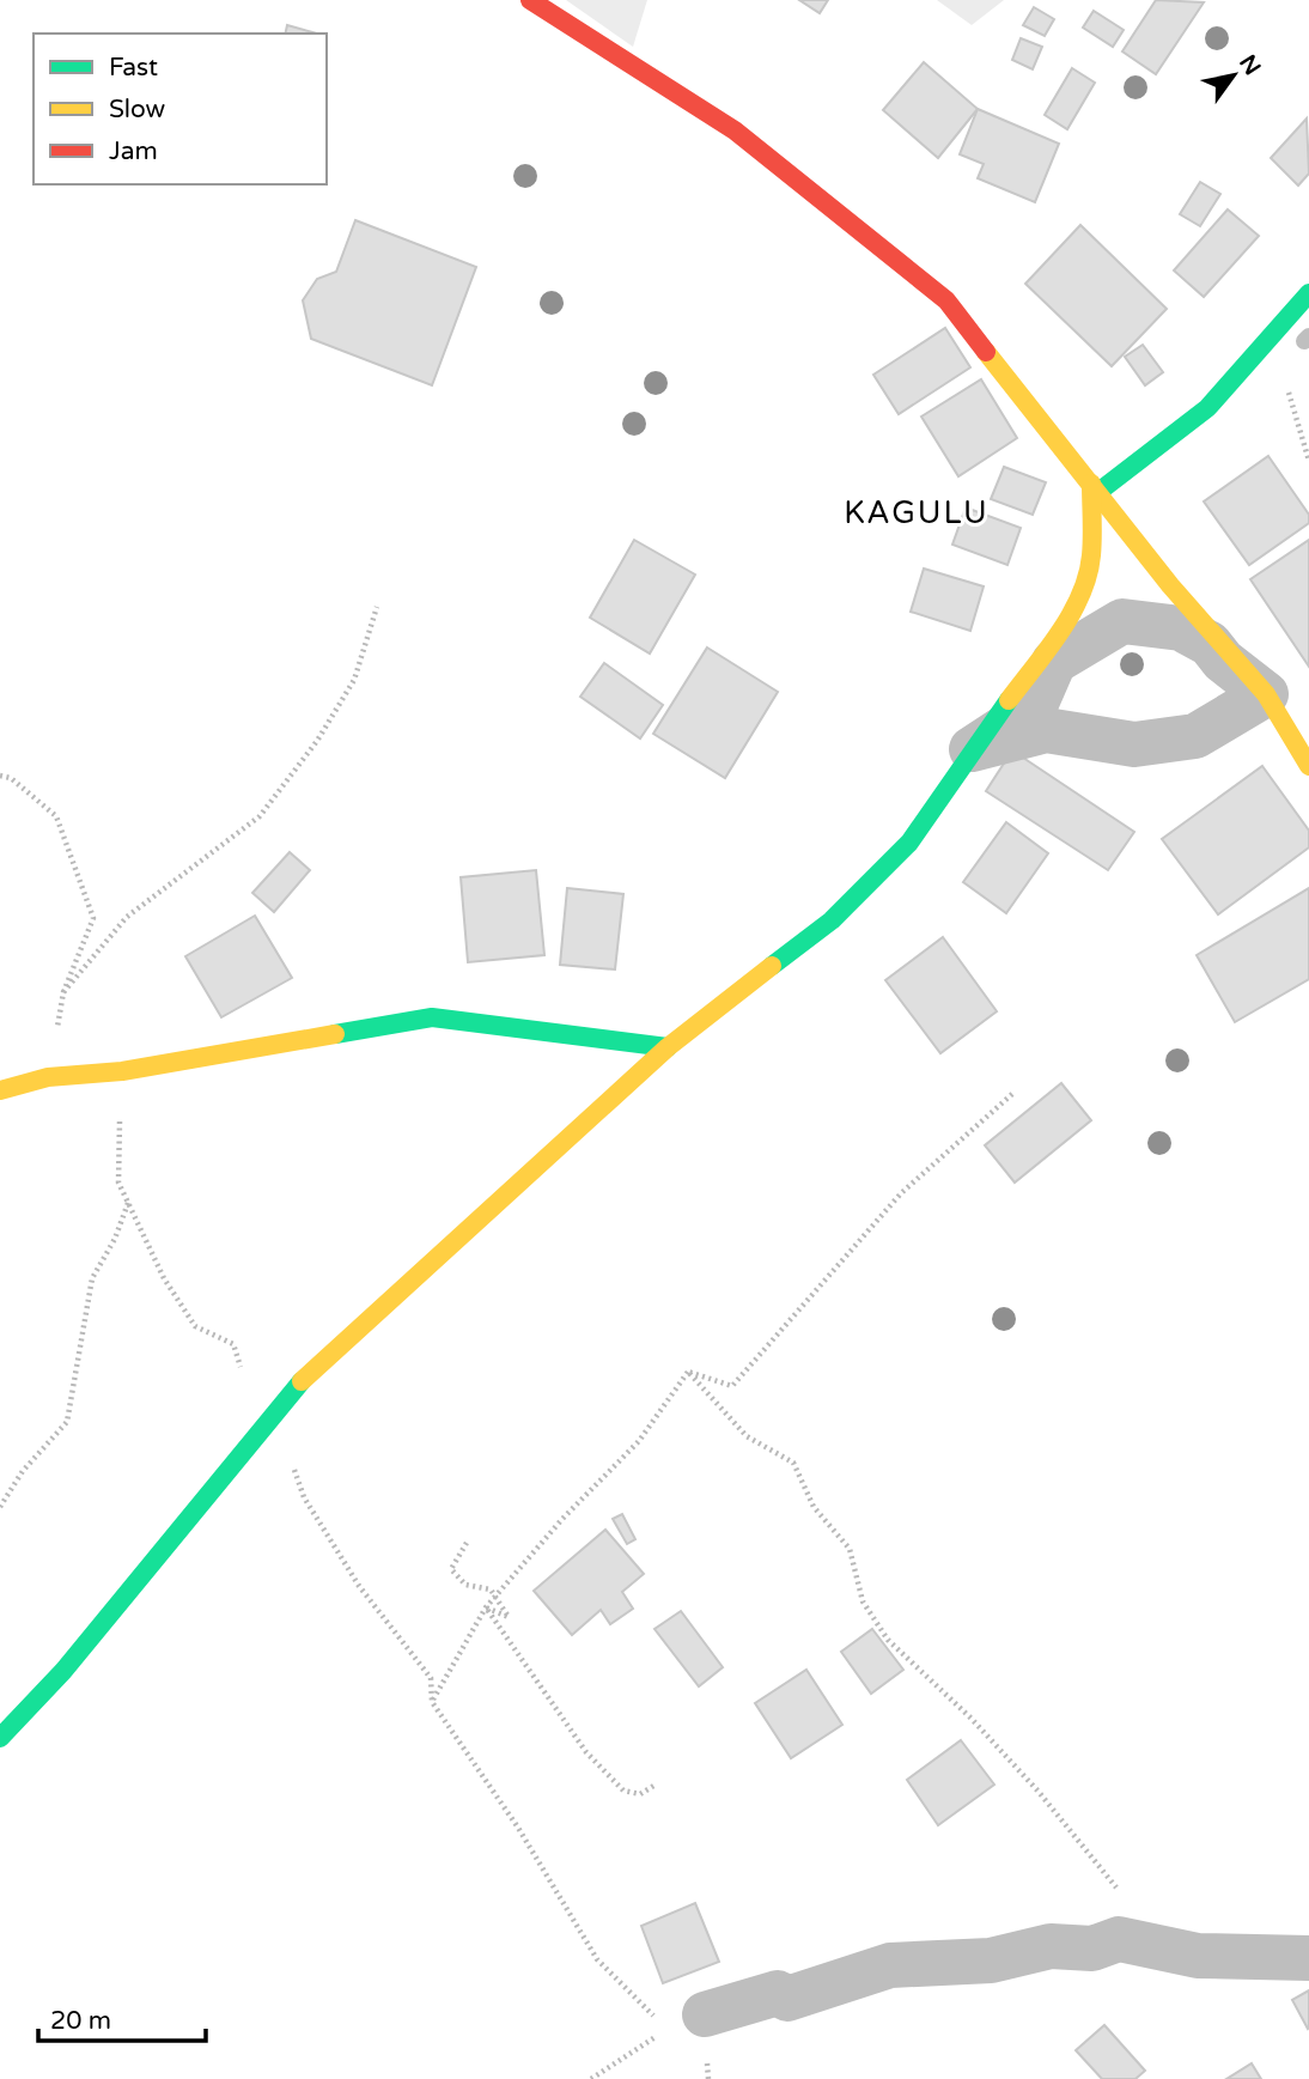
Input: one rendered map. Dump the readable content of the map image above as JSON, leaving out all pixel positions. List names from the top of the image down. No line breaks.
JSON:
{"districts":["KAGULU"],"legend":["Fast","Slow","Jam"],"scale_bar":"20 m","north":"top right"}
